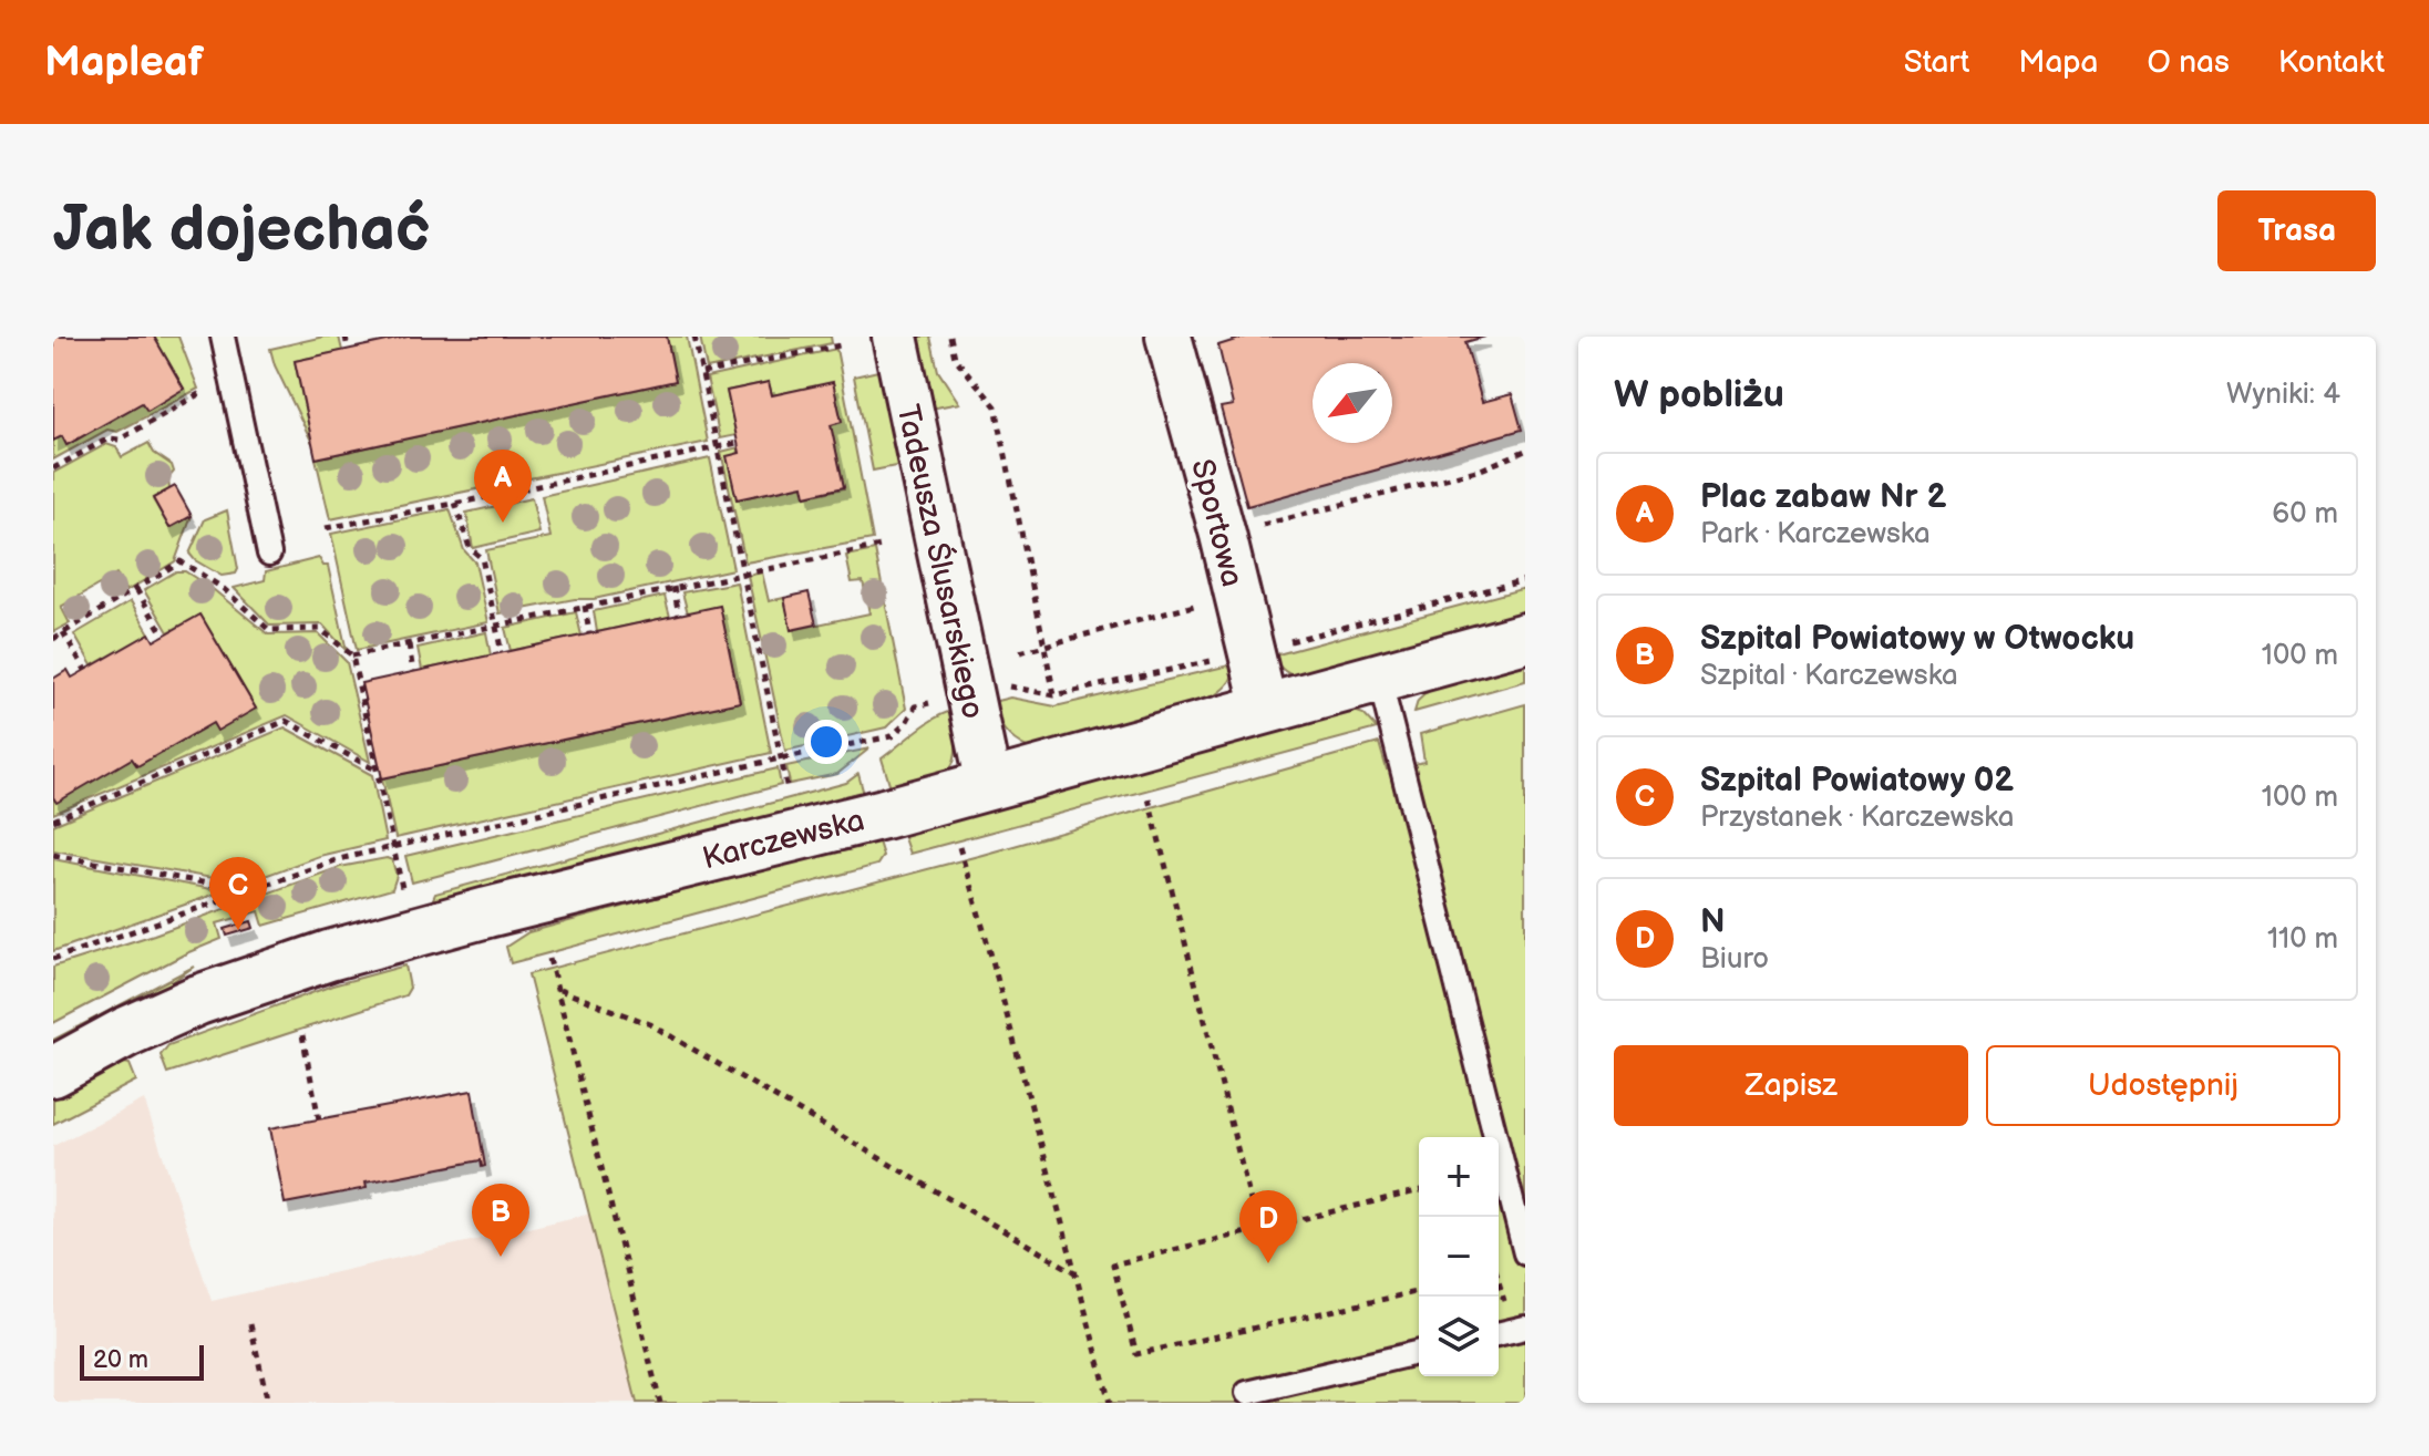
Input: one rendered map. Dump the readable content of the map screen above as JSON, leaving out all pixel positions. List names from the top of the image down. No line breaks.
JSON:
{"streets":{"main road":["Karczewska"],"street":["Sportowa","Tadeusza Ślusarskiego"]},"crossings":[["Sportowa","Karczewska"],["Tadeusza Ślusarskiego","Karczewska"]],"scale_bar":"20 m","north":"bottom left","page":{"header":"Mapleaf","nav":["Start","Mapa","O nas","Kontakt"],"buttons":["Trasa",["Zapisz","Udostępnij"]],"title":"Jak dojechać","heading":["W pobliżu","Wyniki: 4"],"pins":["A","C","B","D"],"list":[{"mark":"A","name":"Plac zabaw Nr 2","note":"Park · Karczewska","value":"60 m"},{"mark":"B","name":"Szpital Powiatowy w Otwocku","note":"Szpital · Karczewska","value":"100 m"},{"mark":"C","name":"Szpital Powiatowy 02","note":"Przystanek · Karczewska","value":"100 m"},{"mark":"D","name":"N","note":"Biuro","value":"110 m"}],"map_buttons":["+","−"],"scale":"20 m"}}
